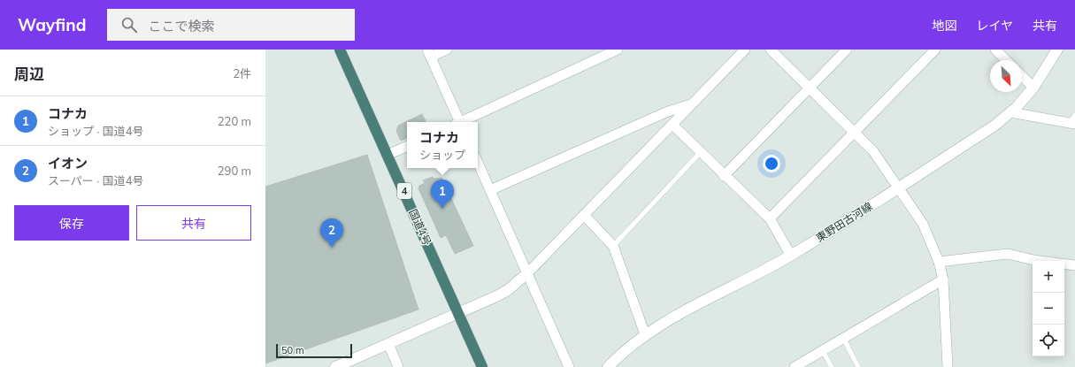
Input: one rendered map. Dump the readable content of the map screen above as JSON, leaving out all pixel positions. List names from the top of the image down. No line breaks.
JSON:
{"streets":{"highway":["4","国道4号"],"main road":["東野田古河線"]},"scale_bar":"50 m","north":"bottom right","page":{"header":"Wayfind","search":"ここで検索","nav":["地図","レイヤ","共有"],"heading":["周辺","2件"],"list":[{"mark":"1","name":"コナカ","note":"ショップ · 国道4号","value":"220 m"},{"mark":"2","name":"イオン","note":"スーパー · 国道4号","value":"290 m"}],"popup":["コナカ","ショップ"],"pins":["1","2"],"buttons":["保存","共有"],"map_buttons":["+","−"],"scale":"50 m"}}
